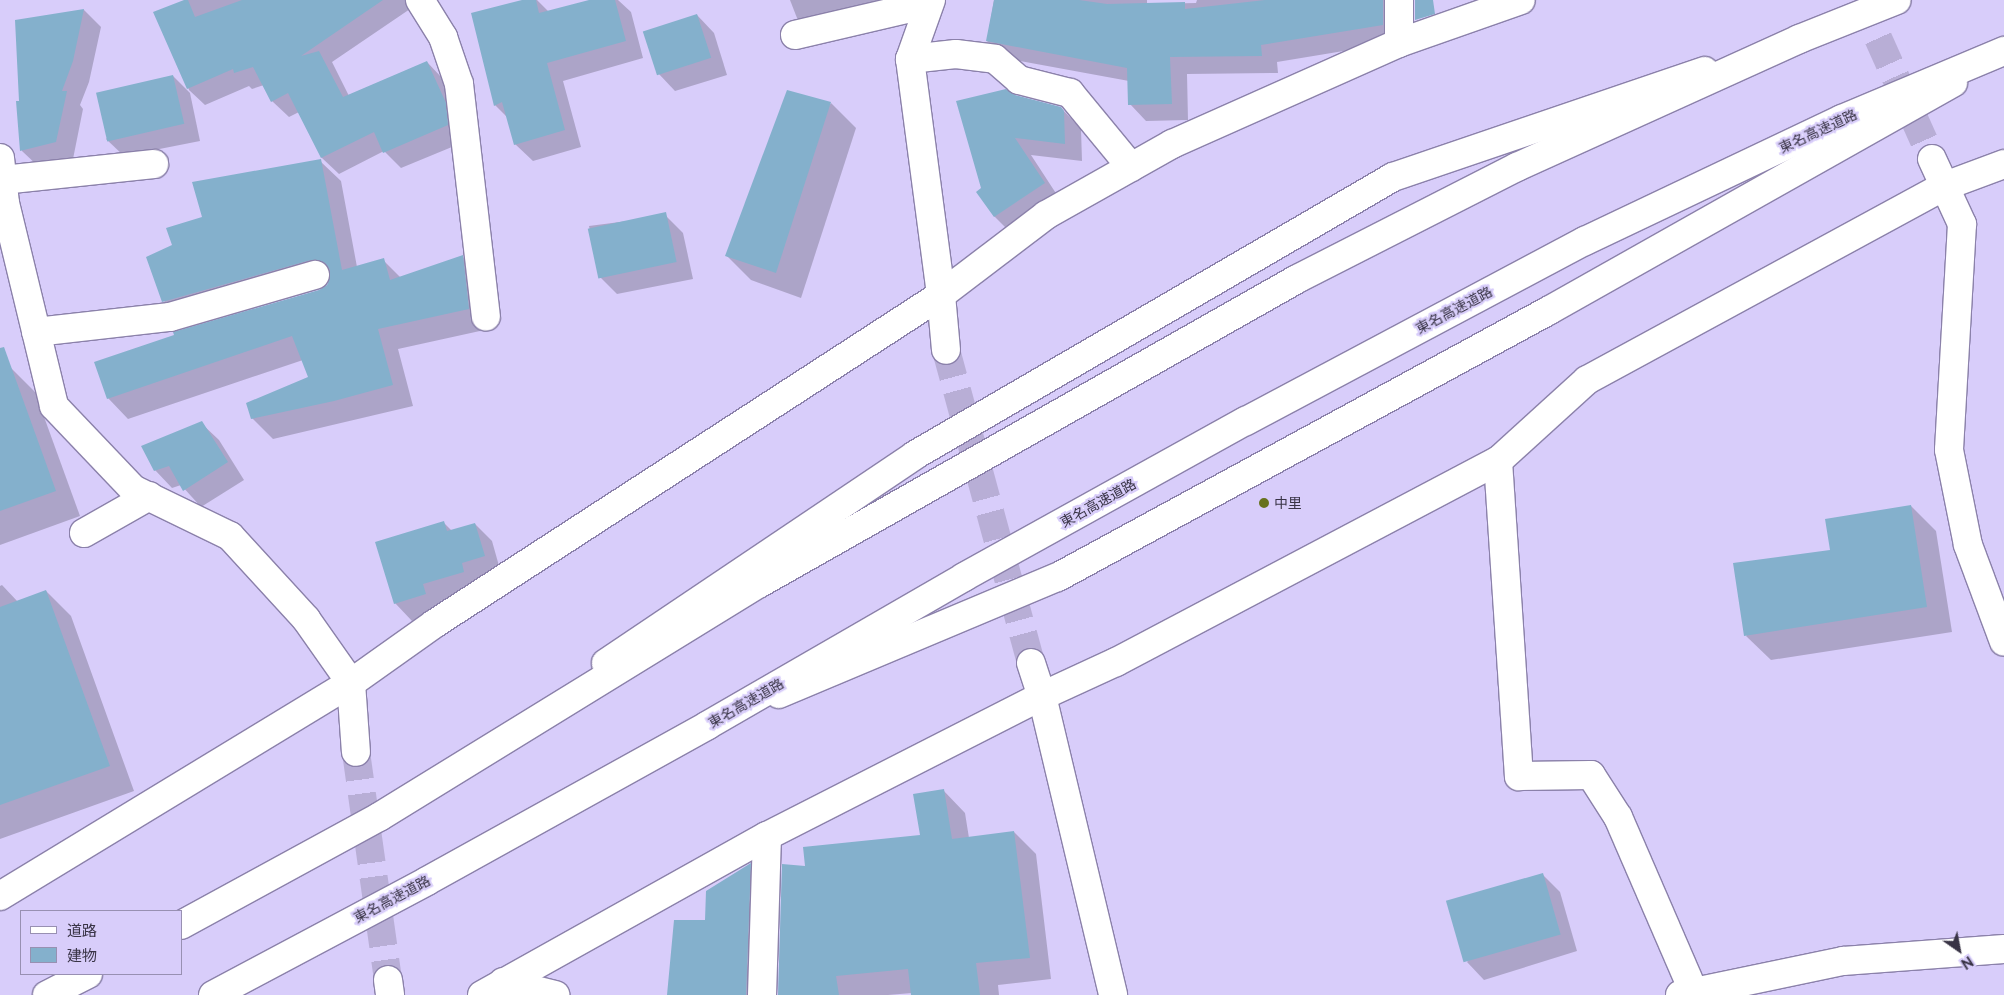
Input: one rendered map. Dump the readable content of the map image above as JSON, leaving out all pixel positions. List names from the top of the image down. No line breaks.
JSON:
{"streets":{"main road":["東名高速道路"]},"places":["中里"],"legend":["道路","建物"],"north":"bottom right"}
